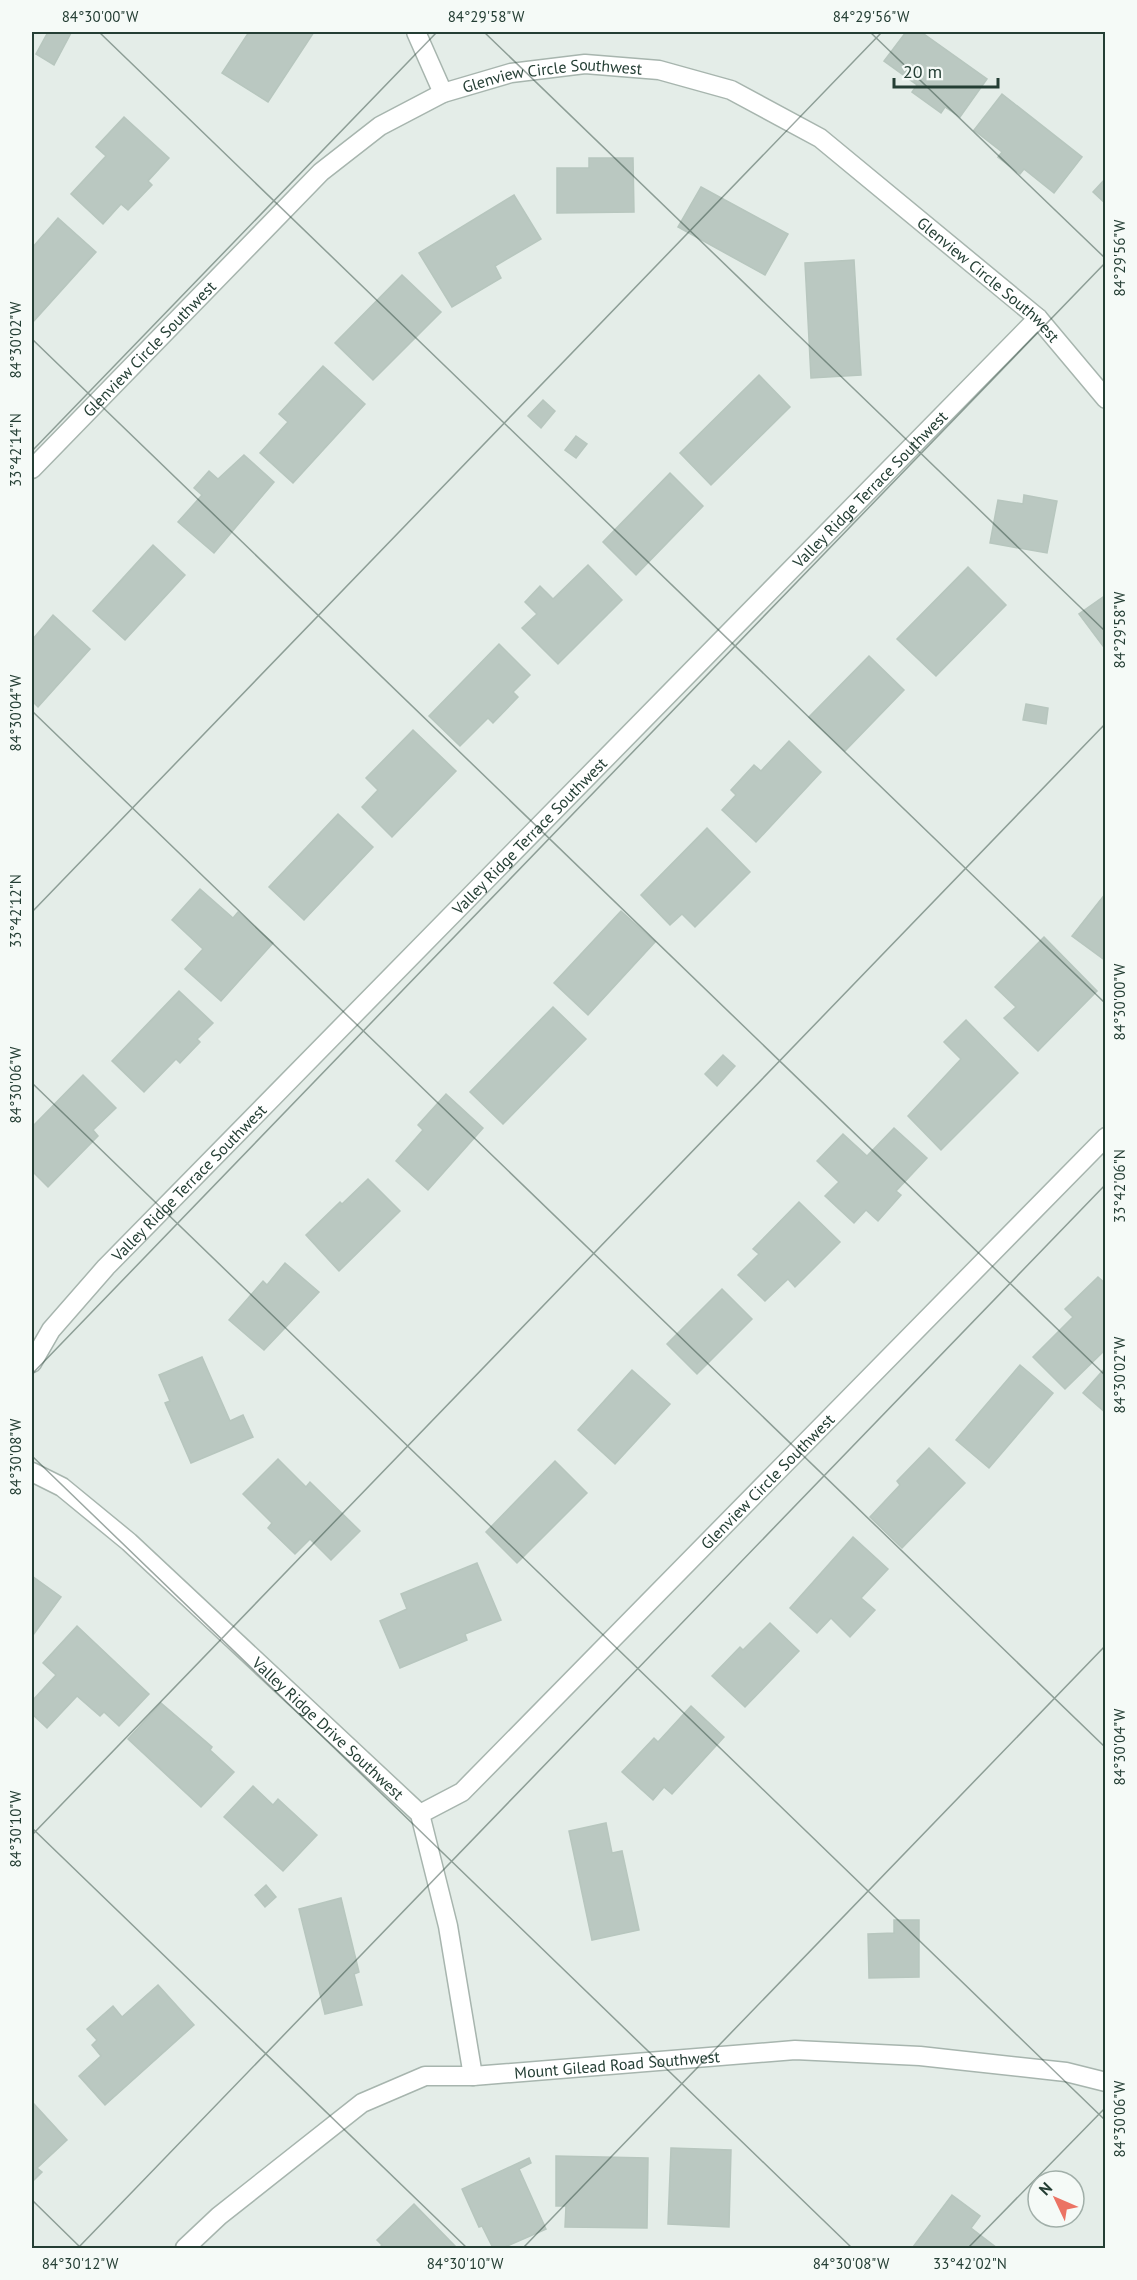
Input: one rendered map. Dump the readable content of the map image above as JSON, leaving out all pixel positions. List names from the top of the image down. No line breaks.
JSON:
{"streets":{"street":["Glenview Circle Southwest","Valley Ridge Terrace Southwest","Valley Ridge Drive Southwest","Mount Gilead Road Southwest"]},"crossings":[["Glenview Circle Southwest","Valley Ridge Terrace Southwest"],["Glenview Circle Southwest","Valley Ridge Drive Southwest"]],"scale_bar":"20 m","north":"top left","coordinates":["84°30'00\"W","84°29'58\"W","84°29'56\"W","84°30'02\"W","33°42'14\"N","84°30'04\"W","33°42'12\"N","84°30'06\"W","33°42'06\"N","84°30'08\"W","84°30'10\"W","84°30'12\"W","33°42'02\"N"]}
